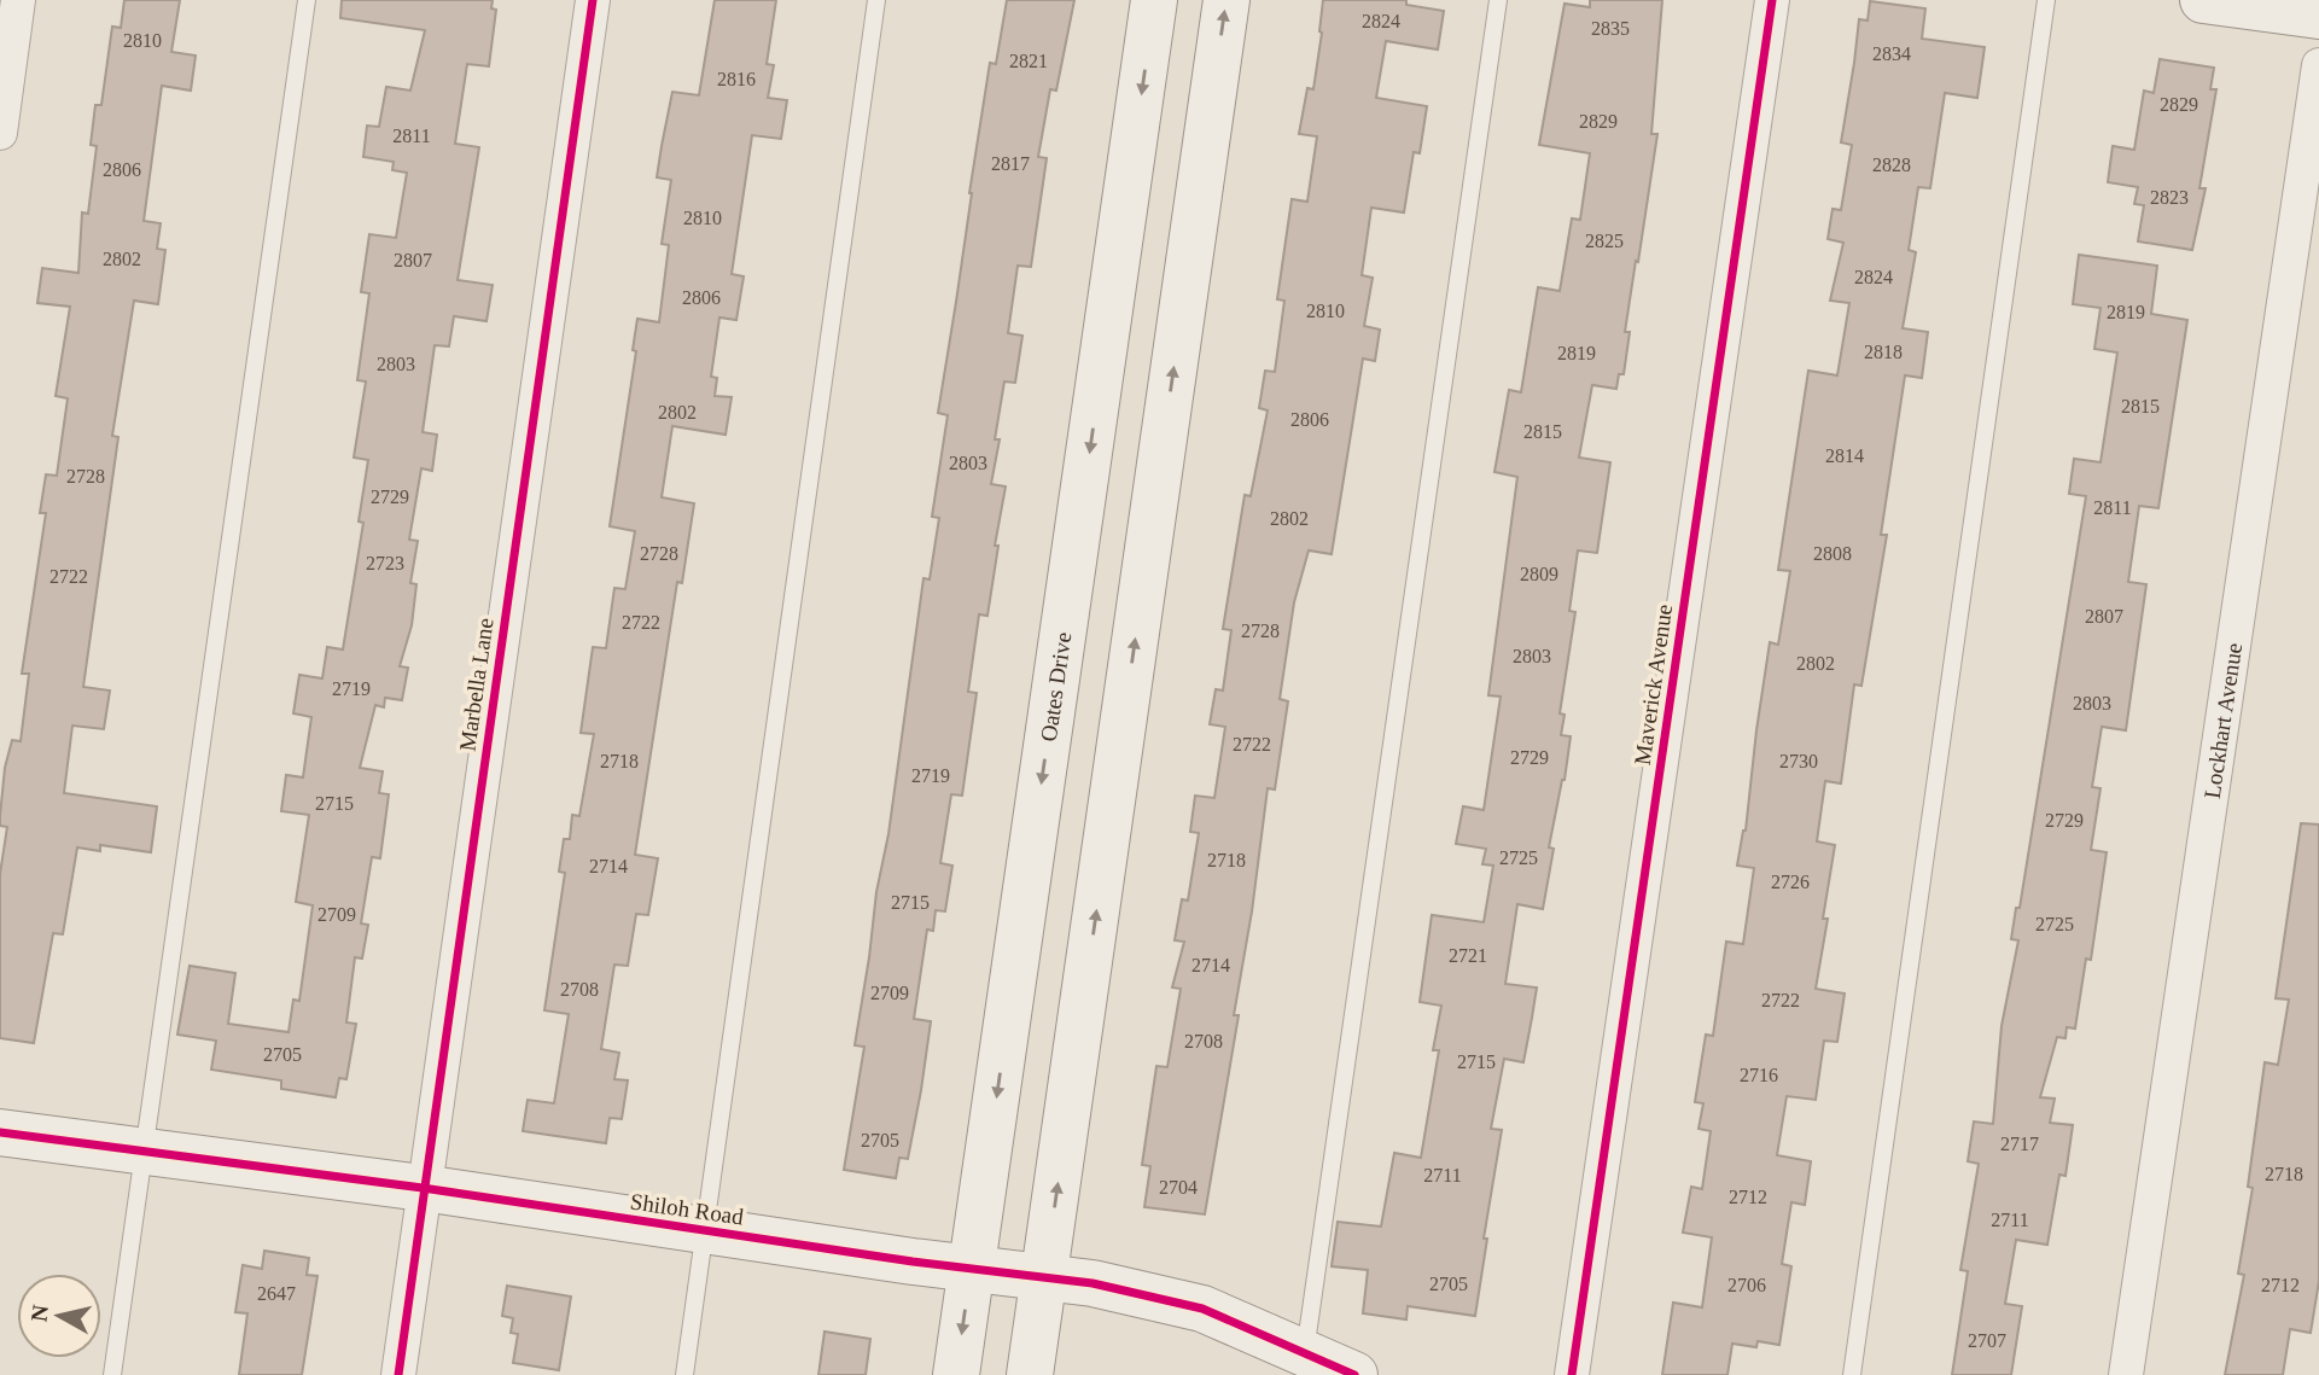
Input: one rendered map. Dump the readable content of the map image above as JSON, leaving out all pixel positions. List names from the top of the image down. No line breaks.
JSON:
{"streets":{"main road":["Oates Drive","Shiloh Road"],"street":["Marbella Lane","Maverick Avenue","Lockhart Avenue"]},"crossings":[["Marbella Lane","Shiloh Road"],["Oates Drive","Shiloh Road"]],"house_numbers":["2824","2835","2810","2834","2821","2816","2829","2829","2811","2817","2828","2806","2823","2810","2825","2802","2807","2824","2806","2810","2819","2818","2819","2803","2815","2802","2806","2815","2814","2803","2728","2729","2811","2802","2728","2808","2723","2809","2722","2807","2722","2728","2803","2802","2719","2803","2722","2729","2718","2730","2719","2715","2729","2725","2718","2714","2726","2715","2709","2725","2721","2714","2708","2709","2722","2708","2705","2715","2716","2705","2717","2718","2711","2704","2712","2711","2705","2706","2712","2647","2707"],"north":"left"}
